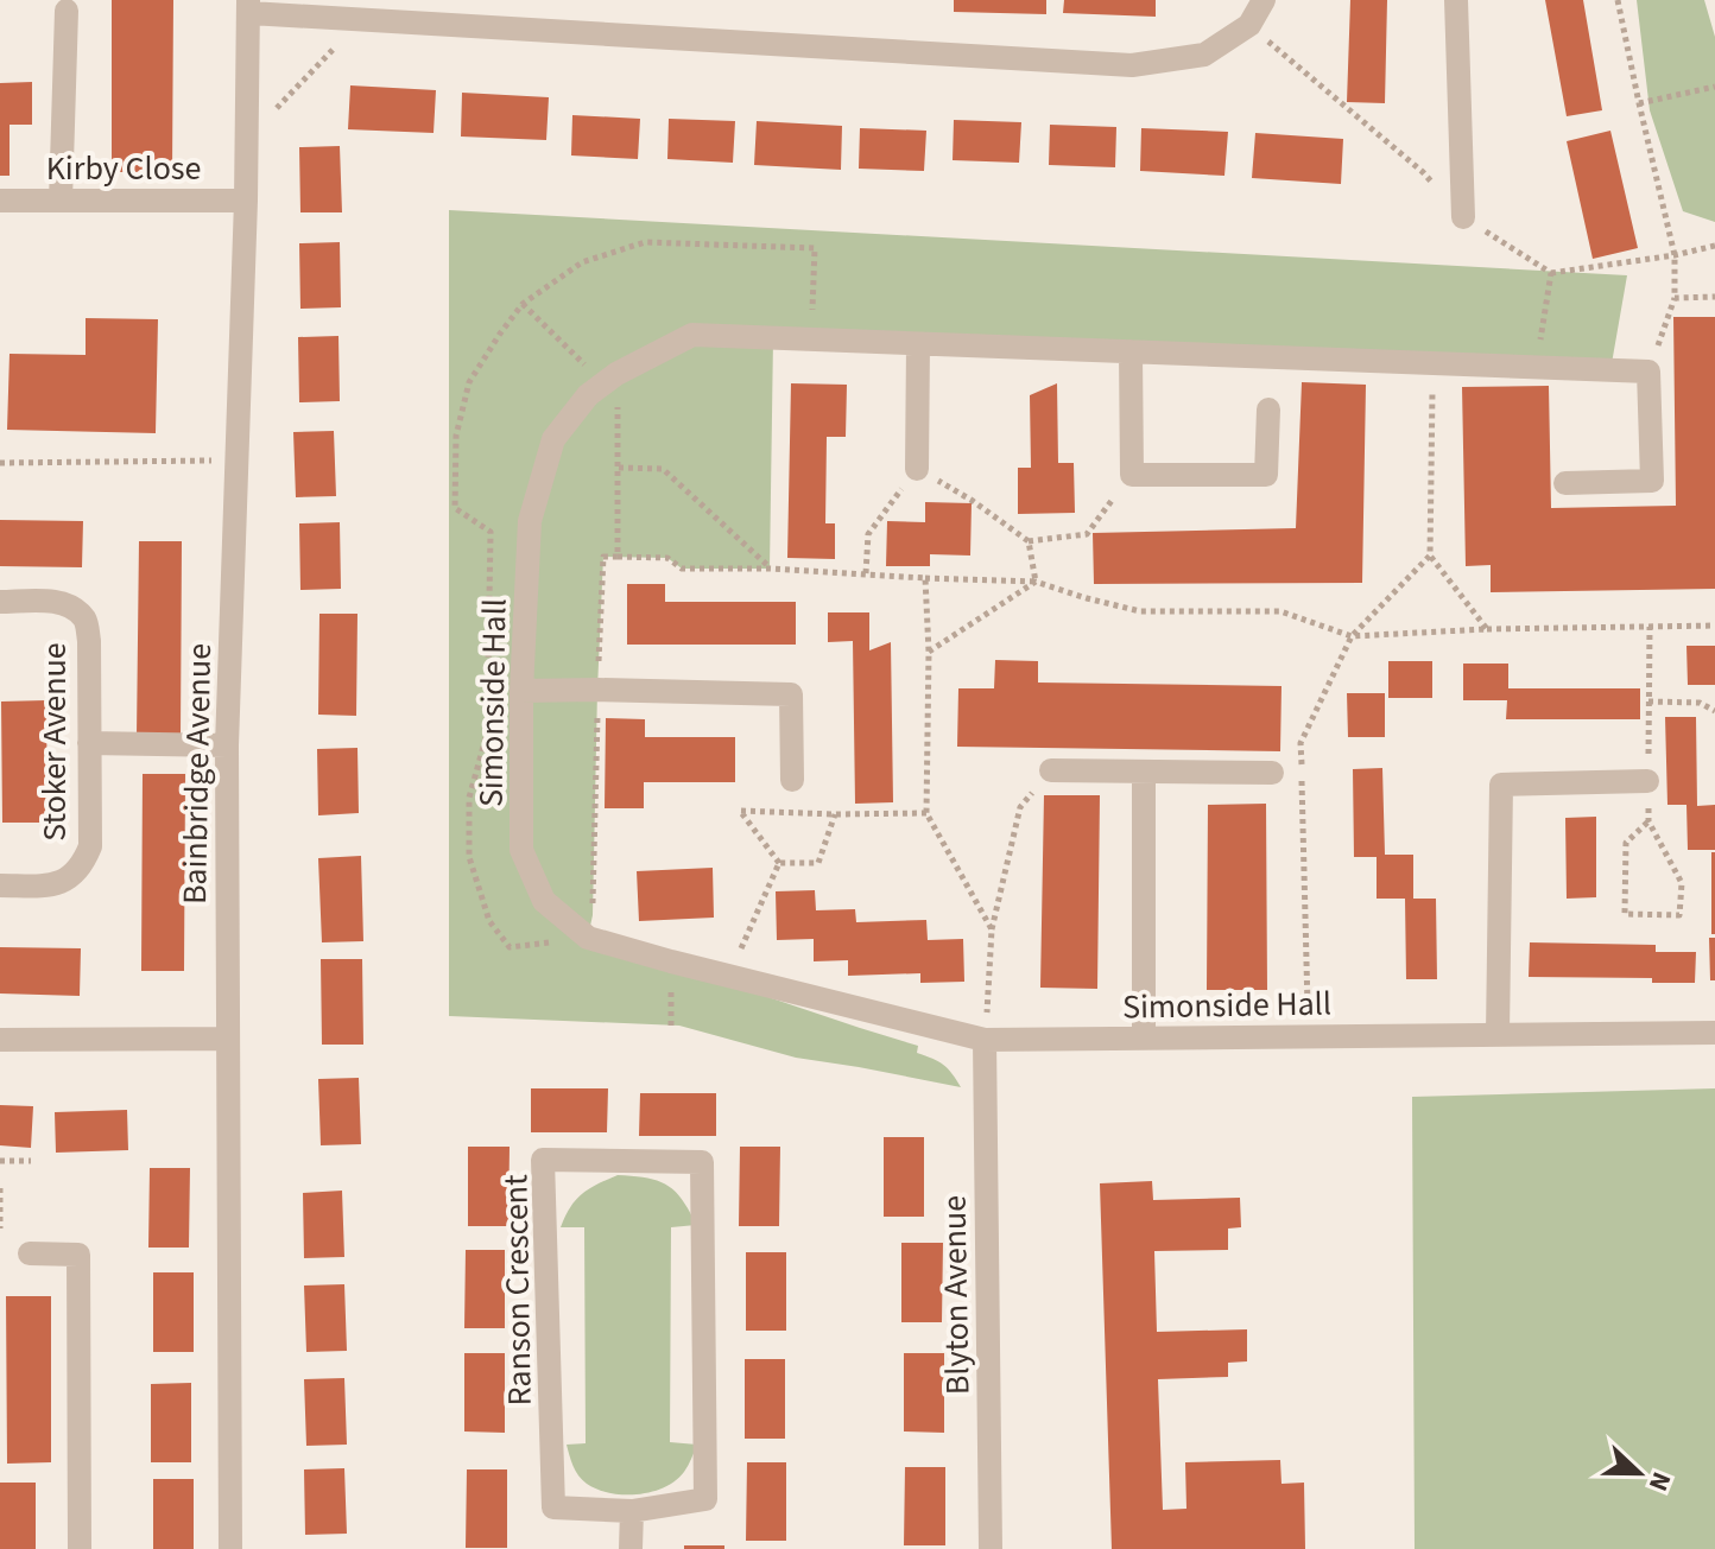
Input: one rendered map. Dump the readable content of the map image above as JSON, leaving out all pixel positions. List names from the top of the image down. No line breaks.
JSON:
{"streets":{"street":["Kirby Close","Simonside Hall","Stoker Avenue","Bainbridge Avenue","Ranson Crescent","Blyton Avenue"]},"crossings":[["Kirby Close","Bainbridge Avenue"],["Simonside Hall","Blyton Avenue"]],"north":"right"}
